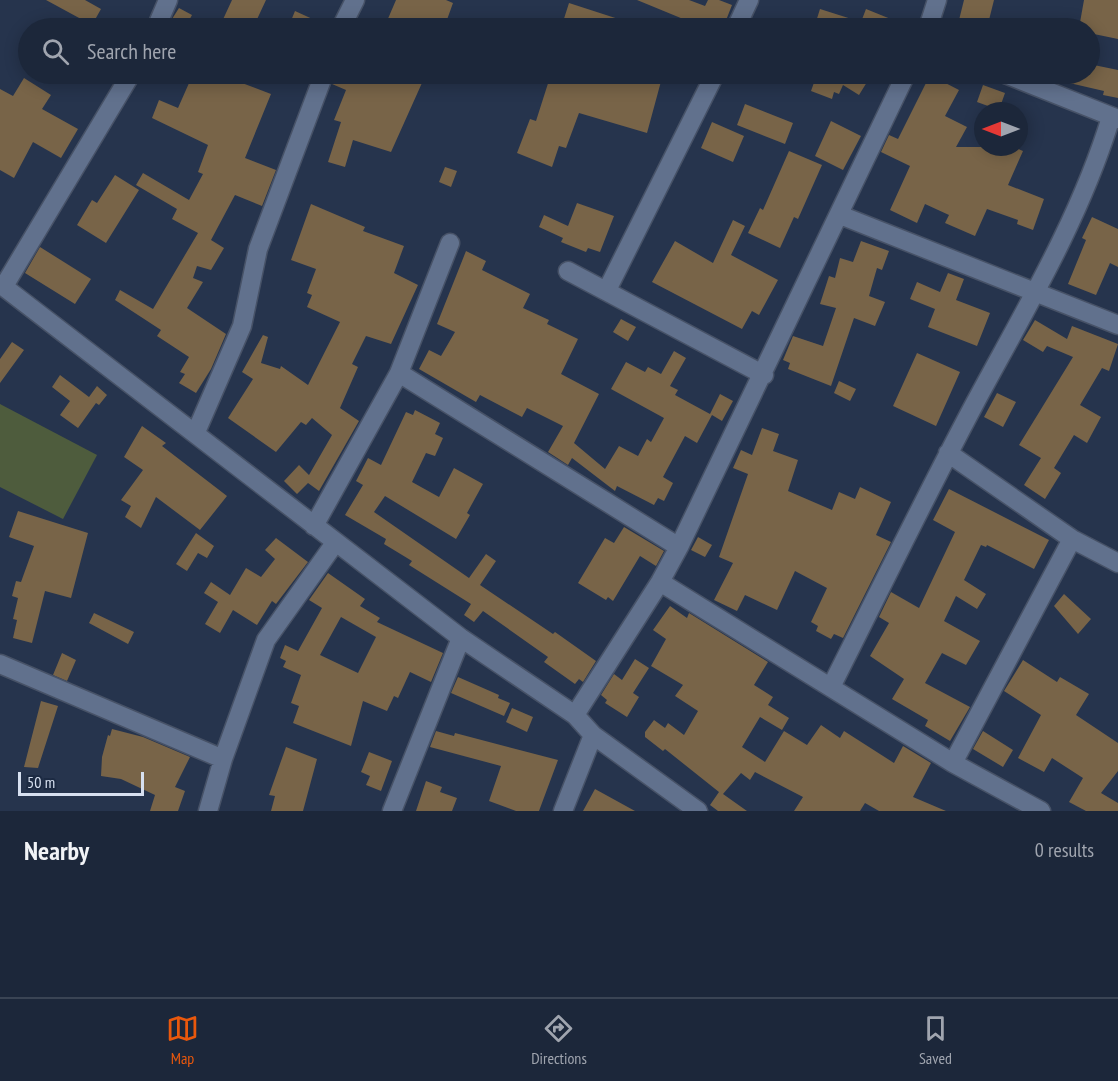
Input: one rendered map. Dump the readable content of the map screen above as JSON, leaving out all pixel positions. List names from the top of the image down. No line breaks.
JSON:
{"scale_bar":"50 m","north":"left","page":{"search":"Search here","scale":"50 m","heading":["Nearby","0 results"],"nav":["Map","Directions","Saved"]}}
